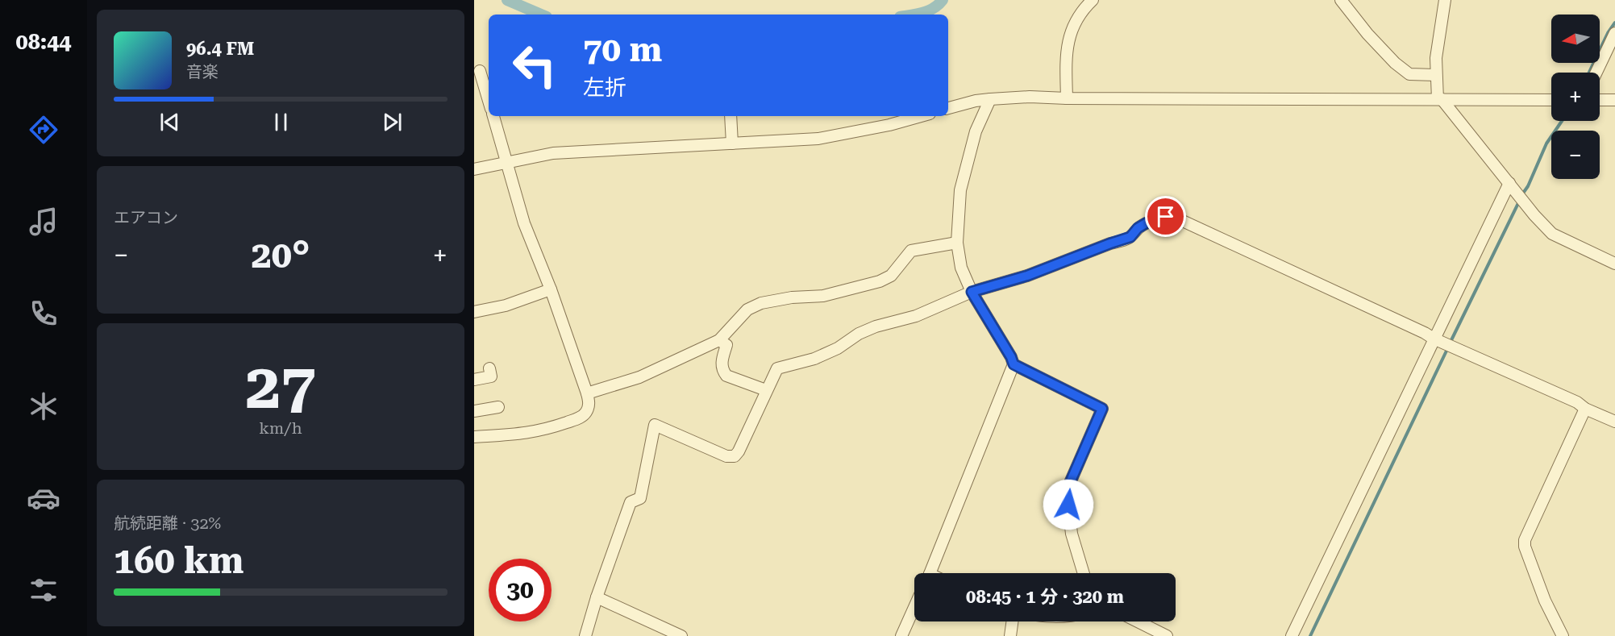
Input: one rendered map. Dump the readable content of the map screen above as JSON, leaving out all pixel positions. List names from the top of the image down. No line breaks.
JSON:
{"north":"left","page":{"tabs":"08:44","map_buttons":["+","−"],"turn":["70 m","左折"],"song":["96.4 FM","音楽"],"tile":["エアコン",["27","km/h"],["航続距離 · 32%","160 km"]],"heat":["−","20°","+"],"limit":"30","trip":"08:45 · 1 分 · 320 m"}}
